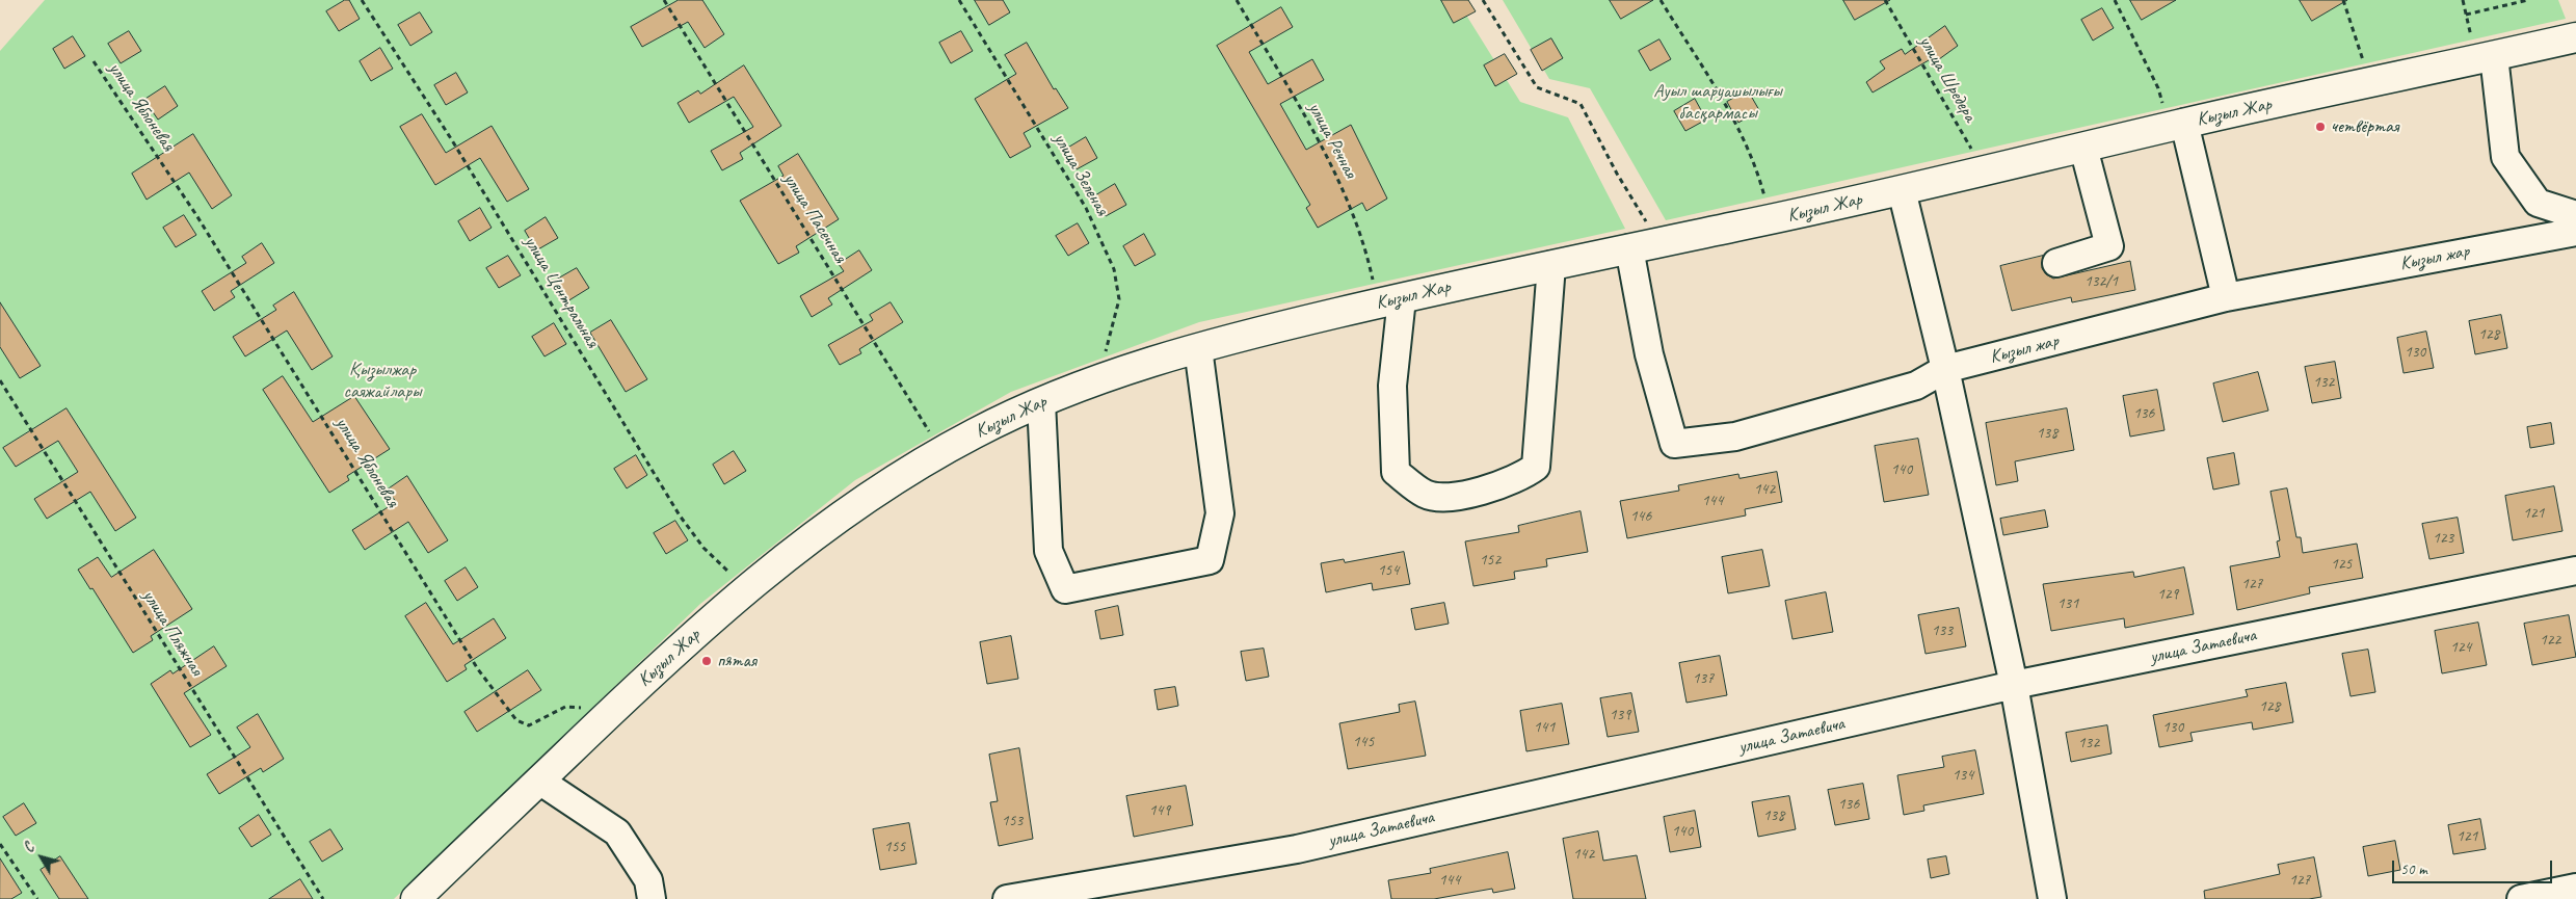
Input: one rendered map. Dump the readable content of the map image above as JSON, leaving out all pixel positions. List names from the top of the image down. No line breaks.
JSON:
{"streets":{"main road":["Кызыл Жар"],"street":["Кызыл жар","улица Затаевича"],"path":["улица Шредера","улица Яблоневая","улица Речная","улица Зеленая","улица Пасечная","улица Центральная","улица Пляжная"]},"crossings":[["улица Шредера","Кызыл Жар"],["улица Яблоневая","Кызыл Жар"],["Кызыл Жар","улица Речная"],["Кызыл Жар","улица Зеленая"],["Кызыл Жар","улица Пасечная"],["Кызыл Жар","Кызыл жар"],["Кызыл Жар","улица Центральная"]],"parks":["Ауыл шаруашылығы басқармасы","Қызылжар саяжайлары"],"places":["четвёртая","пятая"],"house_numbers":["132/1","128","130","132","136","138","140","142","144","121","146","123","152","125","154","127","129","131","133","122","124","137","128","139","141","130","145","132","134","136","149","138","153","140","121","155","142","144","127"],"scale_bar":"50 m","north":"top left"}
